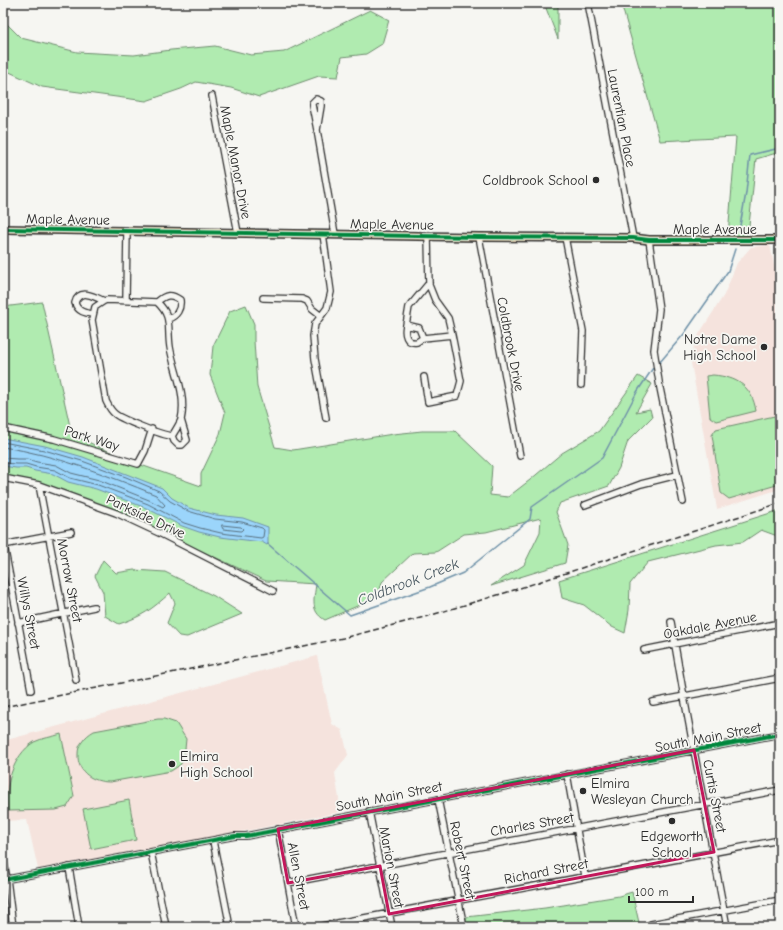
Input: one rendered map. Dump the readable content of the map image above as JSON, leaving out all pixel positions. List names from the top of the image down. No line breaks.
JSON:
{"streets":{"main road":["Maple Avenue"],"street":["Laurentian Place","Maple Manor Drive","Coldbrook Drive","Park Way","Parkside Drive","Morrow Street","Willys Street","Oakdale Avenue","South Main Street","Curtis Street","Charles Street","Robert Street","Marion Street","Richard Street","Allen Street"]},"crossings":[["Laurentian Place","Maple Avenue"],["Maple Manor Drive","Maple Avenue"],["Maple Avenue","Coldbrook Drive"],["Parkside Drive","Morrow Street"],["Oakdale Avenue","Curtis Street"],["South Main Street","Curtis Street"],["South Main Street","Robert Street"],["South Main Street","Marion Street"],["South Main Street","Allen Street"],["Curtis Street","Charles Street"],["Curtis Street","Richard Street"],["Charles Street","Robert Street"],["Charles Street","Marion Street"],["Charles Street","Allen Street"],["Robert Street","Richard Street"],["Marion Street","Richard Street"]],"water":["Coldbrook Creek"],"places":["Coldbrook School","Notre Dame High School","Elmira High School","Elmira Wesleyan Church","Edgeworth School"],"scale_bar":"100 m"}
